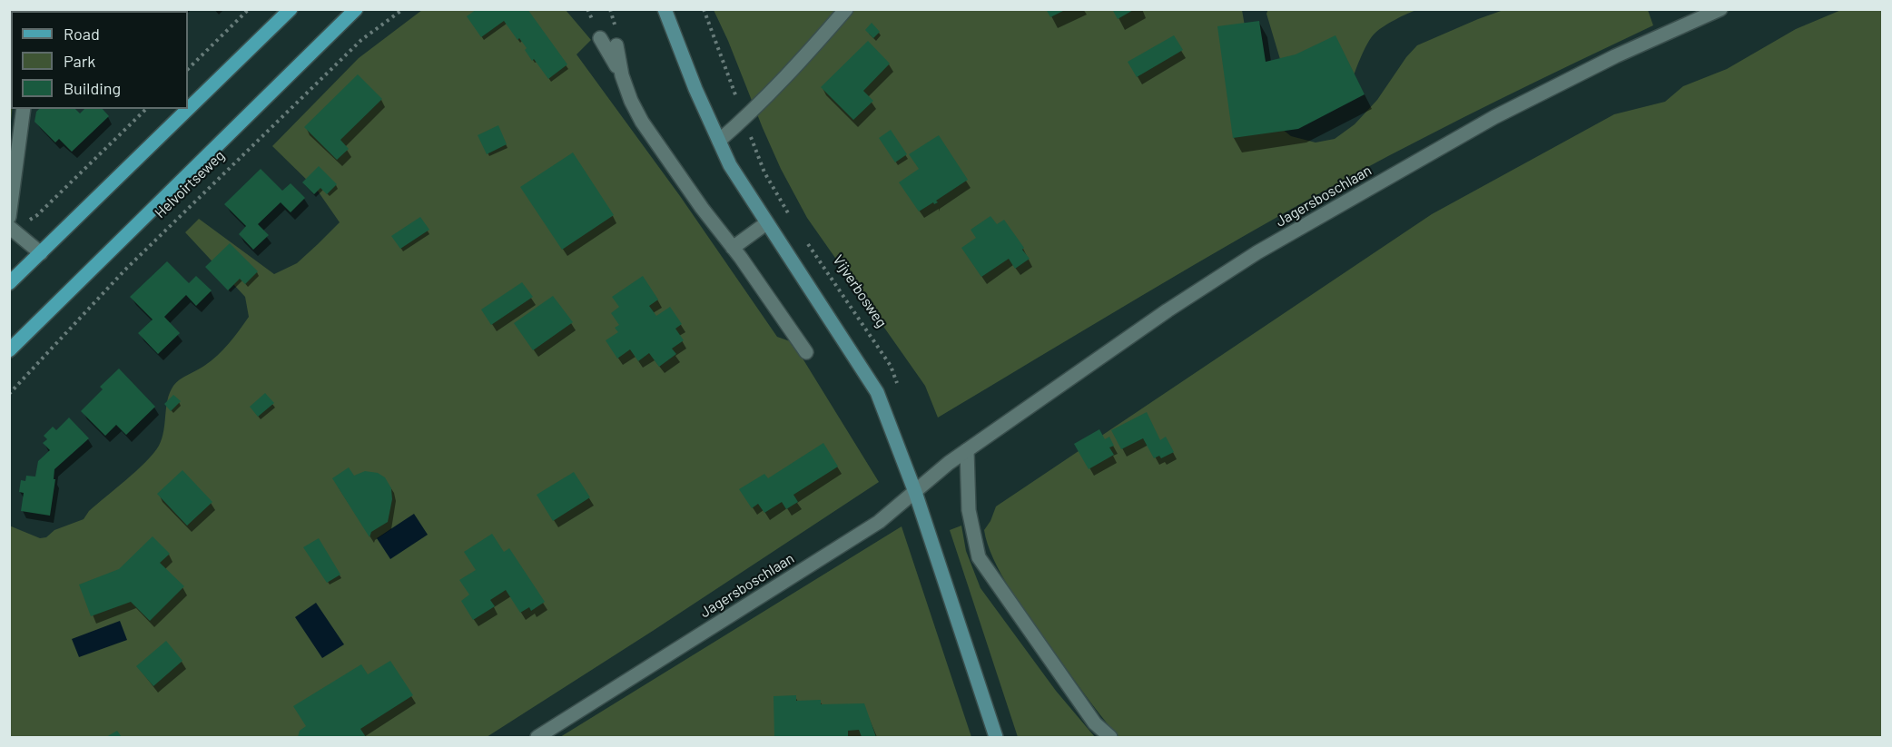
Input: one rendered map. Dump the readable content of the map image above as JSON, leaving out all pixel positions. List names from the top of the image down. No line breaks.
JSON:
{"streets":{"main road":["Helvoirtseweg"],"street":["Jagersboschlaan"],"path":["Vijverbosweg"]},"legend":["Road","Park","Building"]}
